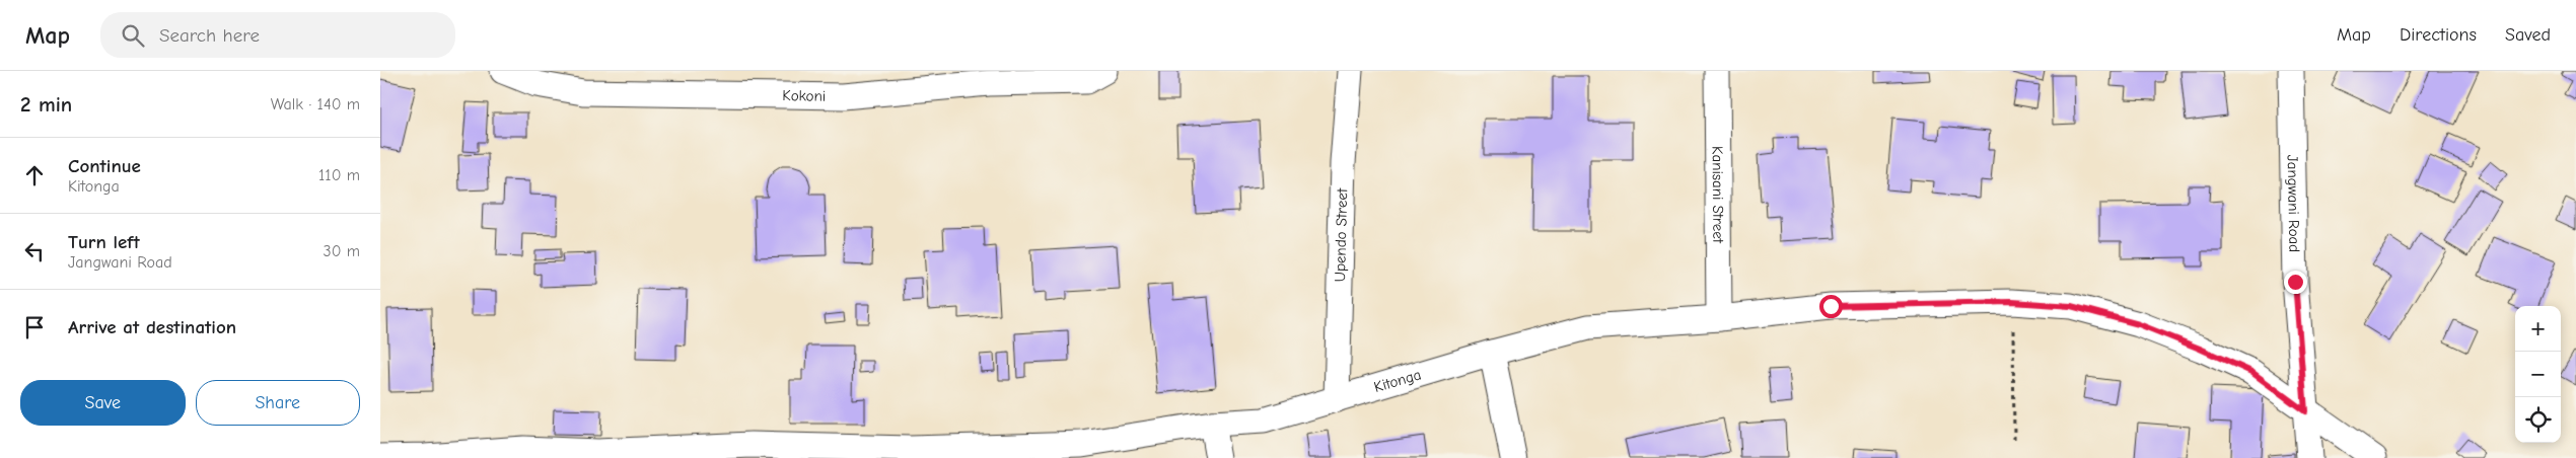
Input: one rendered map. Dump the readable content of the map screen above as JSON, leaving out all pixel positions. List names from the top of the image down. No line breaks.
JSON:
{"streets":{"street":["Kokoni","Kanisani Street","Jangwani Road","Upendo Street","Kitonga"]},"crossings":[["Kanisani Street","Kitonga"],["Jangwani Road","Kitonga"],["Upendo Street","Kitonga"]],"page":{"header":"Map","search":"Search here","nav":["Map","Directions","Saved"],"heading":["2 min","Walk · 140 m"],"list":[["Continue","Kitonga","110 m"],["Turn left","Jangwani Road","30 m"],"Arrive at destination"],"map_buttons":["+","−"],"buttons":["Save","Share"]}}
